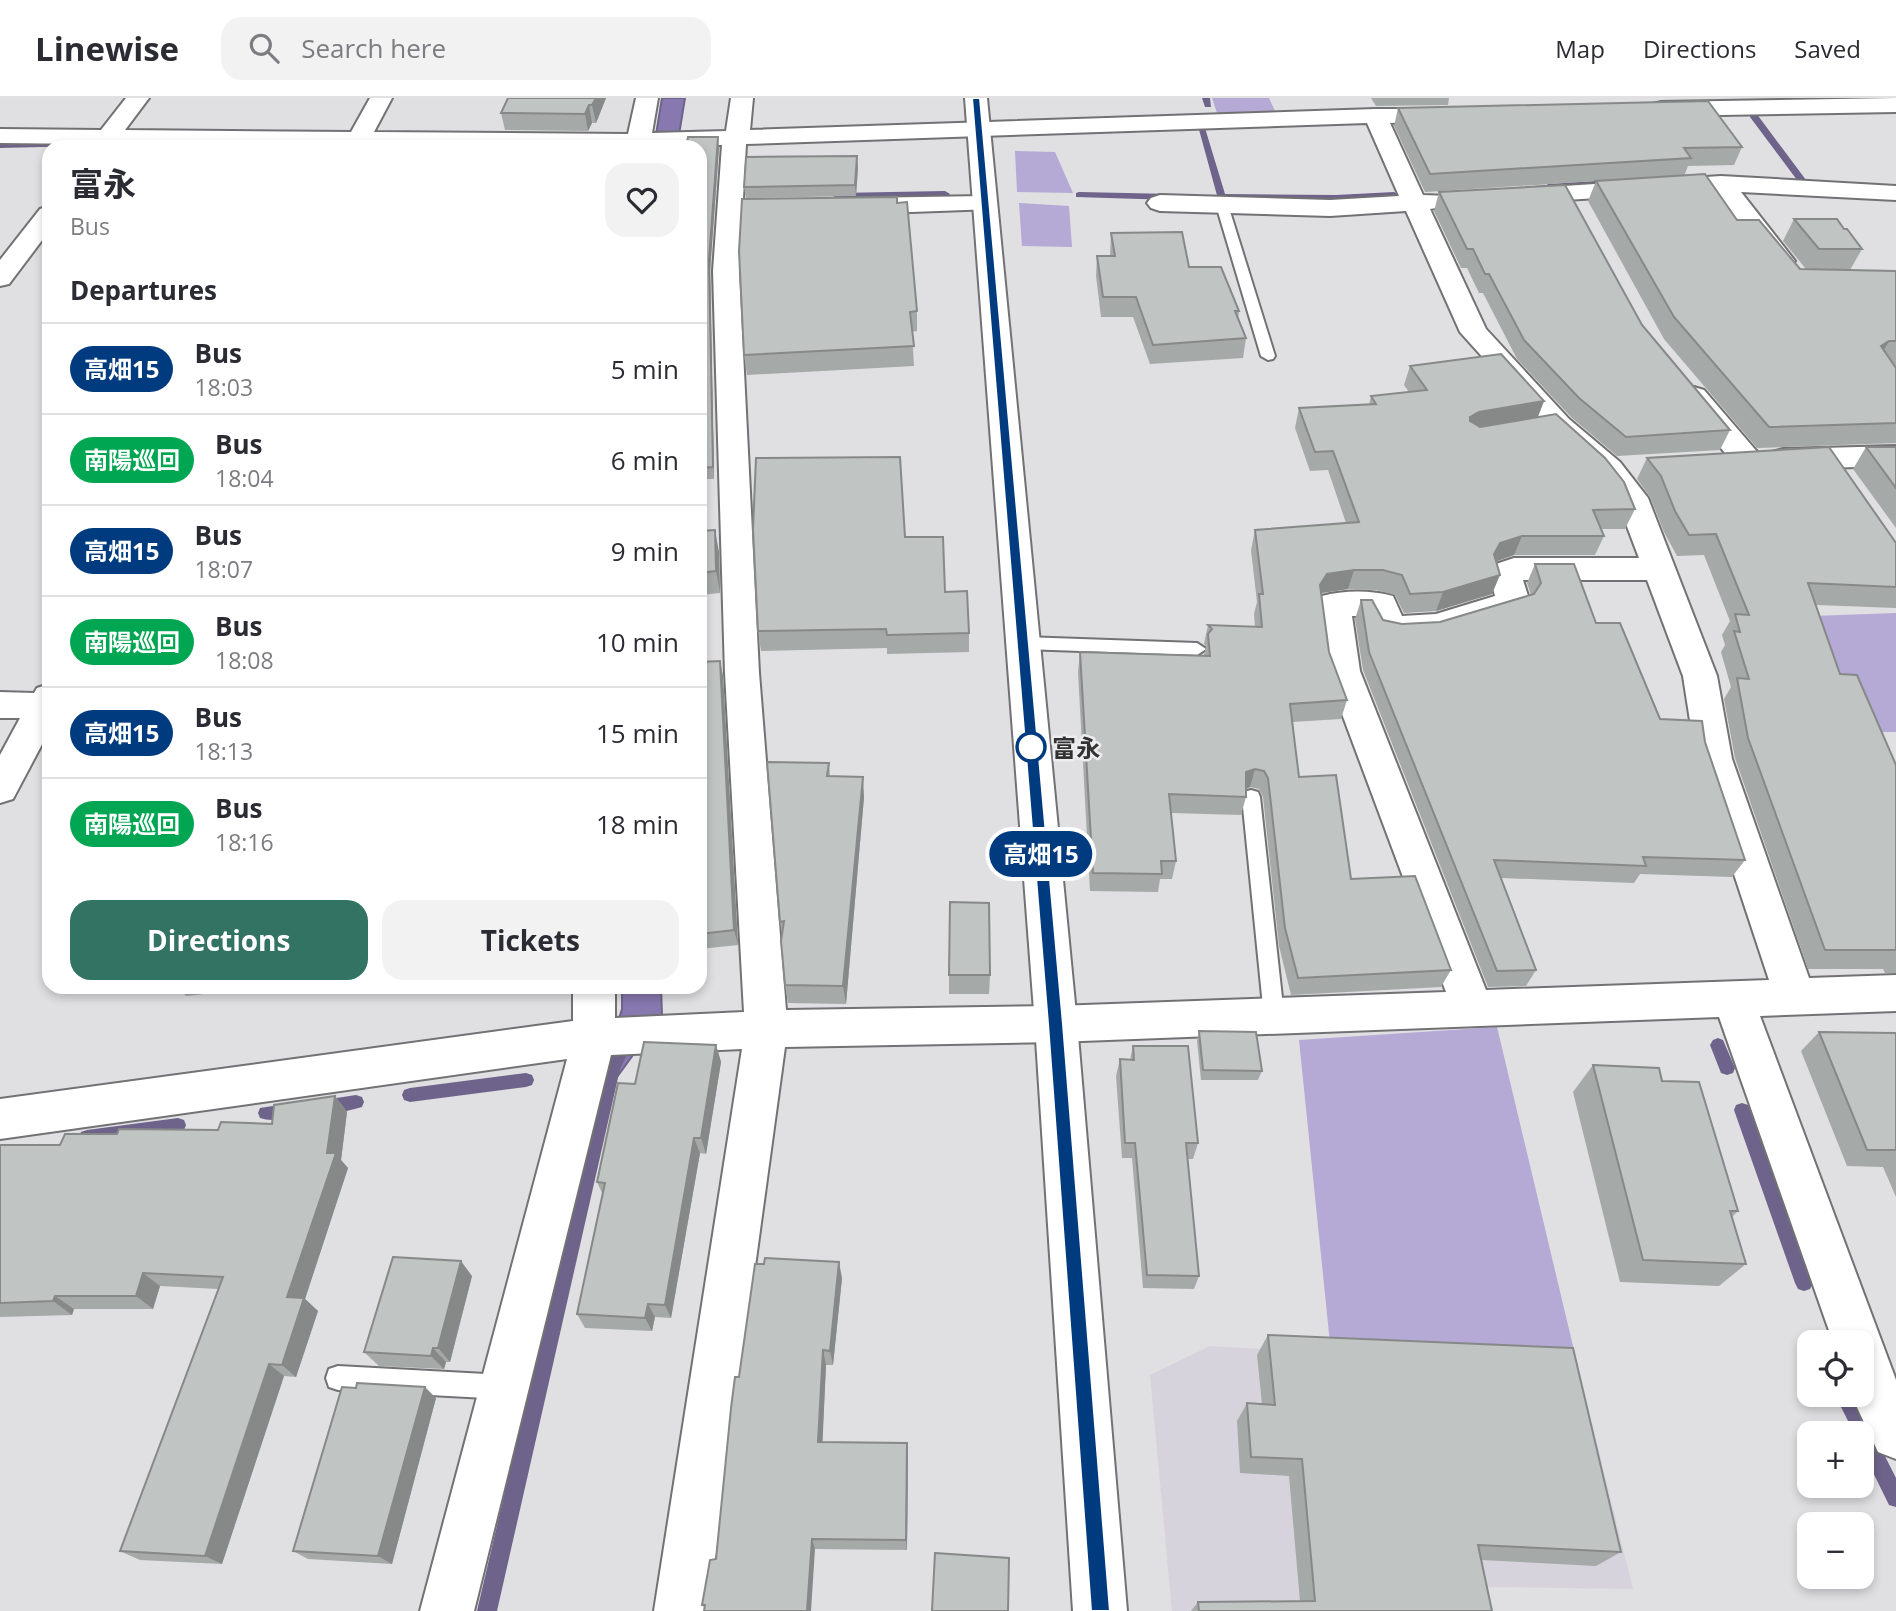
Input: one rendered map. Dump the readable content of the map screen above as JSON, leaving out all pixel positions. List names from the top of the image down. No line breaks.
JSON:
{"places":["富永"],"lines":["bus line 高畑15"],"page":{"header":"Linewise","search":"Search here","nav":["Map","Directions","Saved"],"on_map":"高畑15","heading":[["富永","Bus"],"Departures"],"list":[{"mark":"高畑15","name":"Bus","note":"18:03","value":"5 min"},{"mark":"南陽巡回","name":"Bus","note":"18:04","value":"6 min"},{"mark":"高畑15","name":"Bus","note":"18:07","value":"9 min"},{"mark":"南陽巡回","name":"Bus","note":"18:08","value":"10 min"},{"mark":"高畑15","name":"Bus","note":"18:13","value":"15 min"},{"mark":"南陽巡回","name":"Bus","note":"18:16","value":"18 min"}],"buttons":["Directions","Tickets"],"map_buttons":["+","−"]}}
